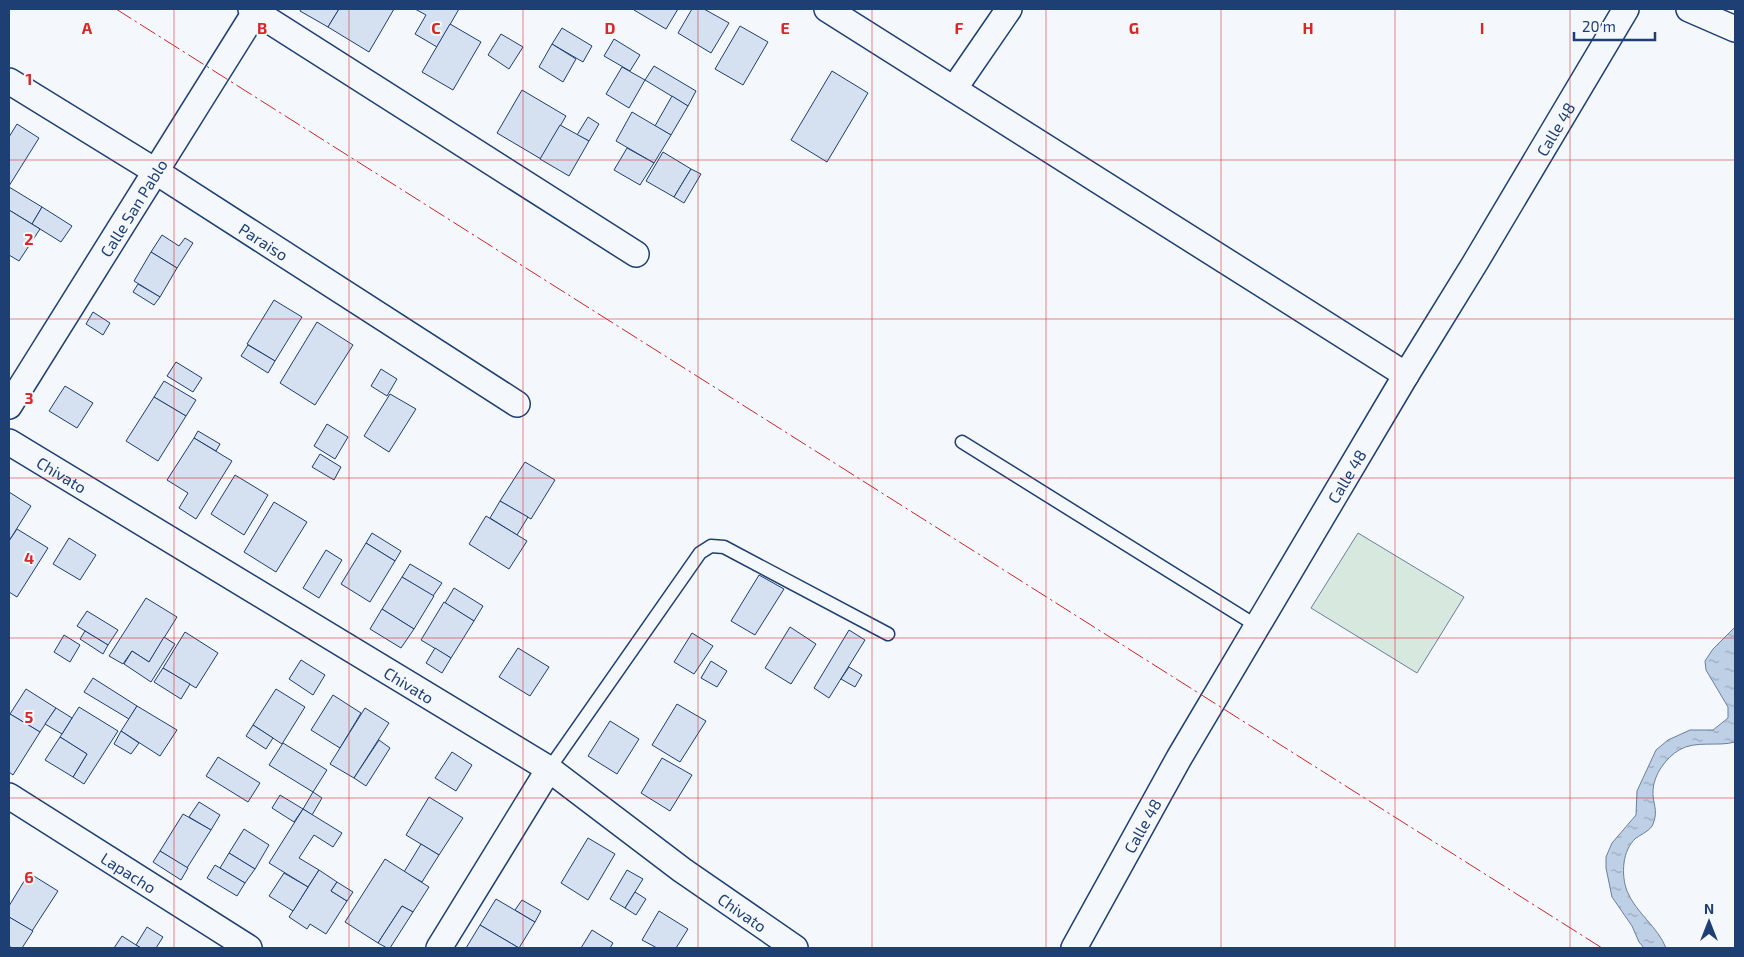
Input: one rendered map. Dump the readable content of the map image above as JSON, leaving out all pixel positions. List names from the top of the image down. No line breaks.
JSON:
{"streets":{"street":["Calle 48","Calle San Pablo","Paraiso","Chivato","Lapacho"]},"crossings":[["Calle San Pablo","Paraiso"]],"scale_bar":"20 m","north":"top","grid":{"columns":["A","B","C","D","E","F","G","H","I"],"rows":["1","2","3","4","5","6"]}}
